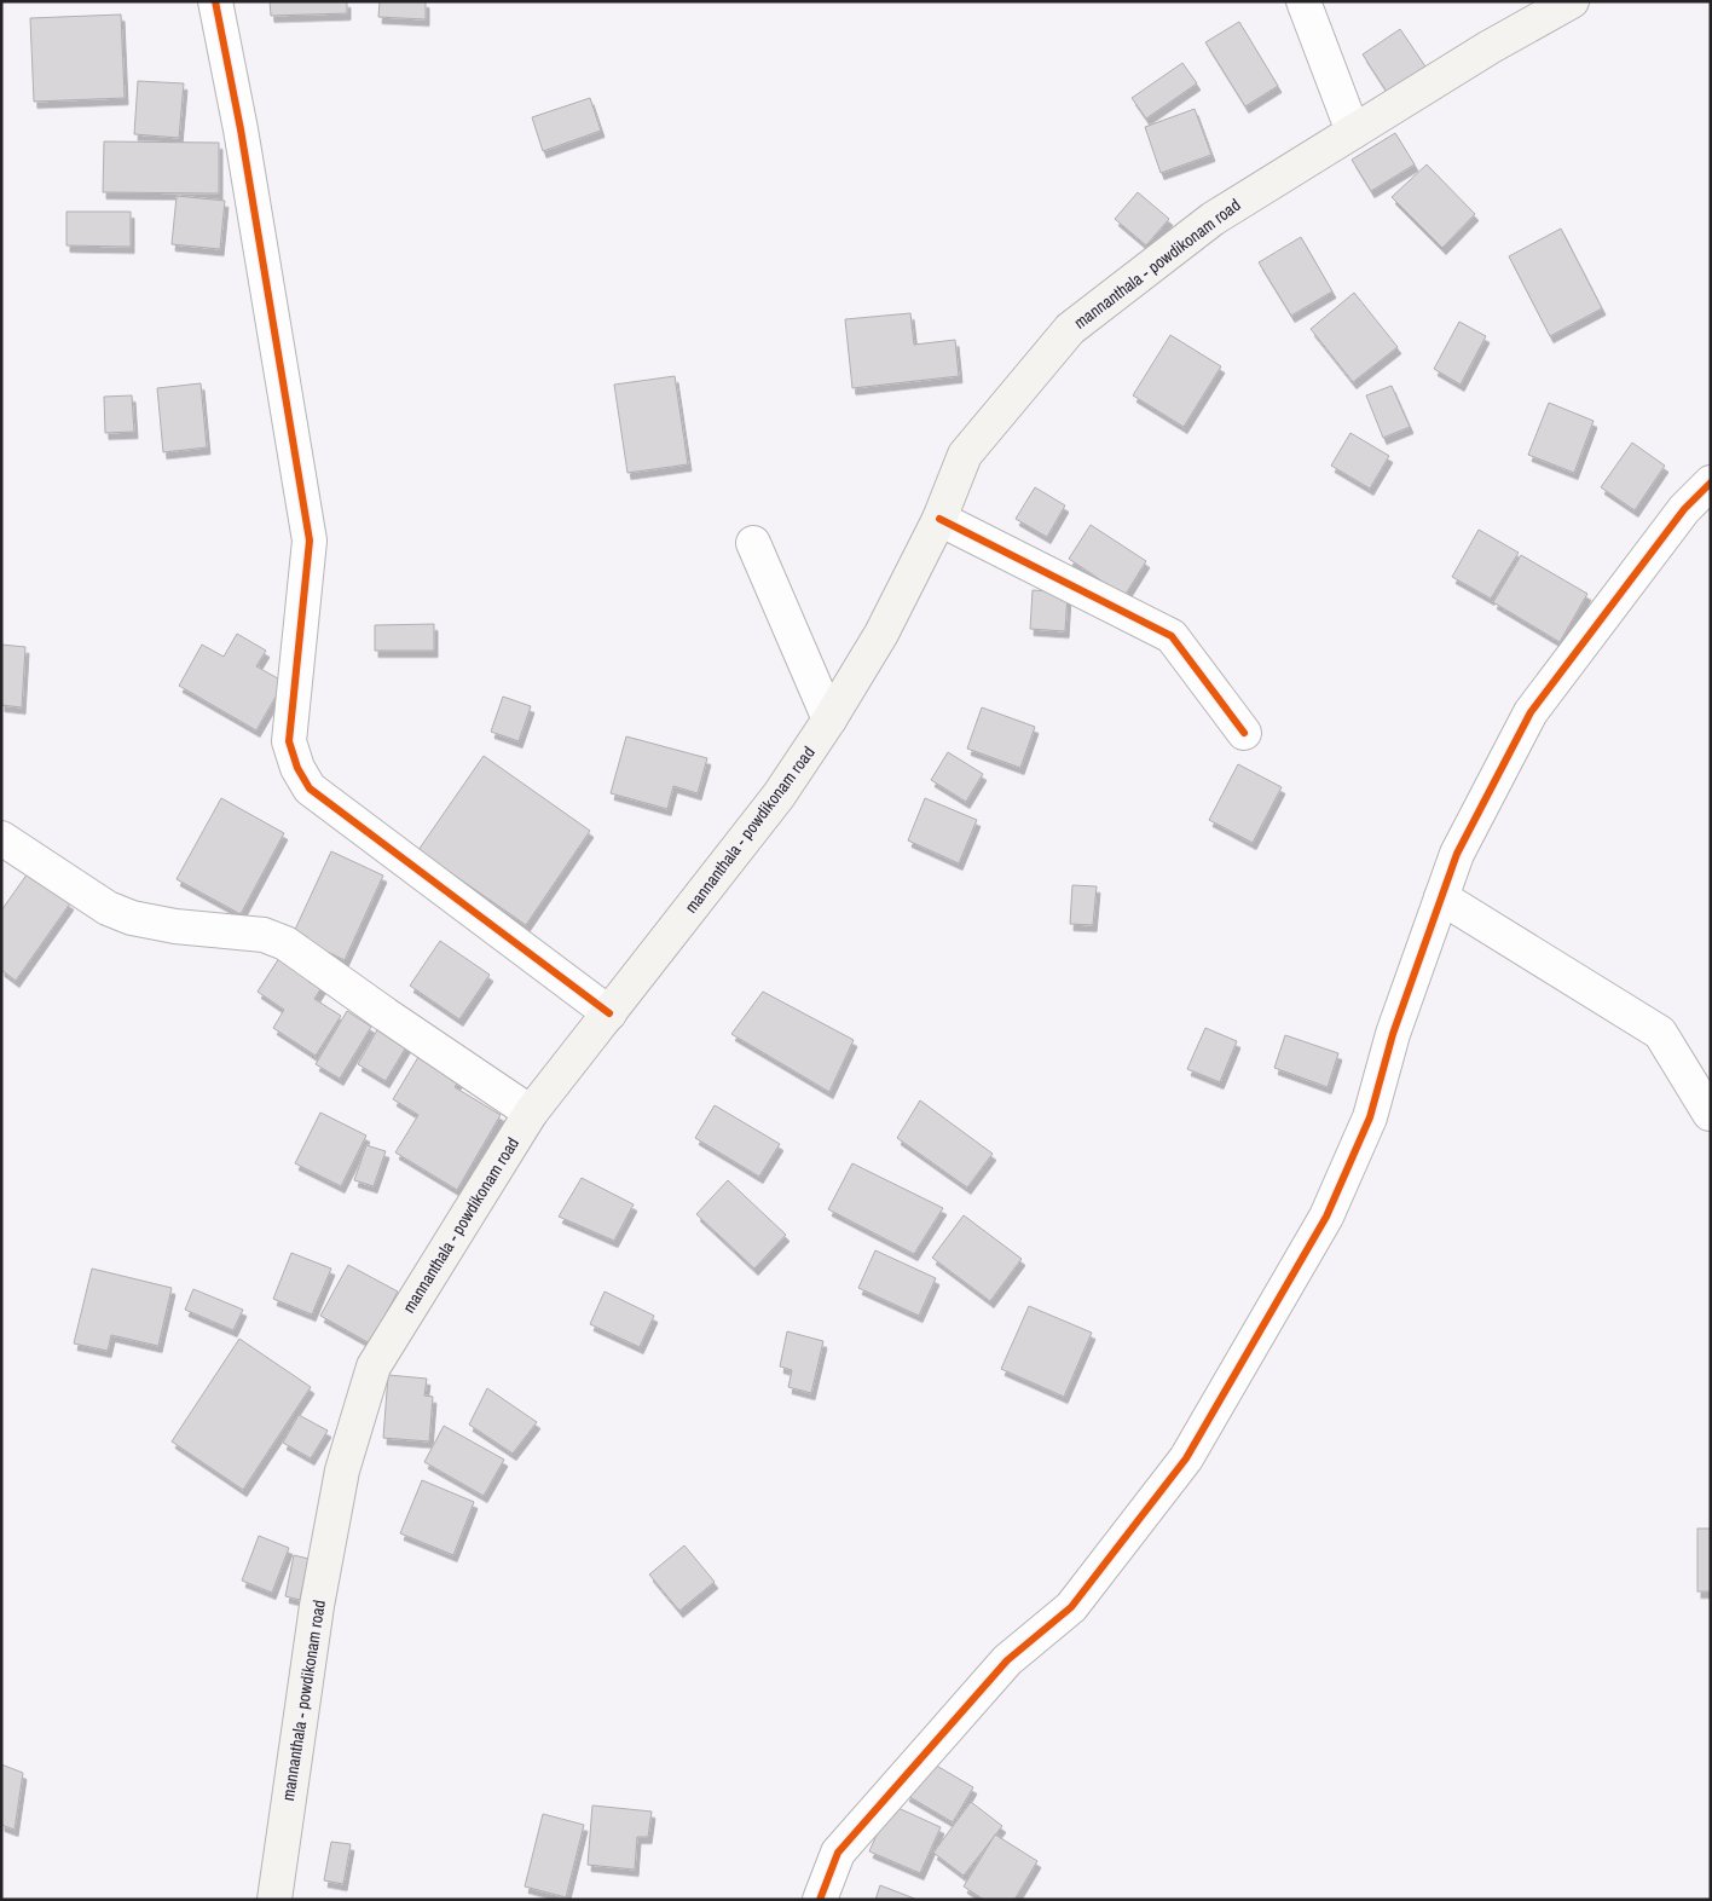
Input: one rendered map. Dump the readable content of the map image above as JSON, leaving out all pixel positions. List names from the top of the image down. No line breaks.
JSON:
{"streets":{"main road":["mannanthala - powdikonam road"]}}
